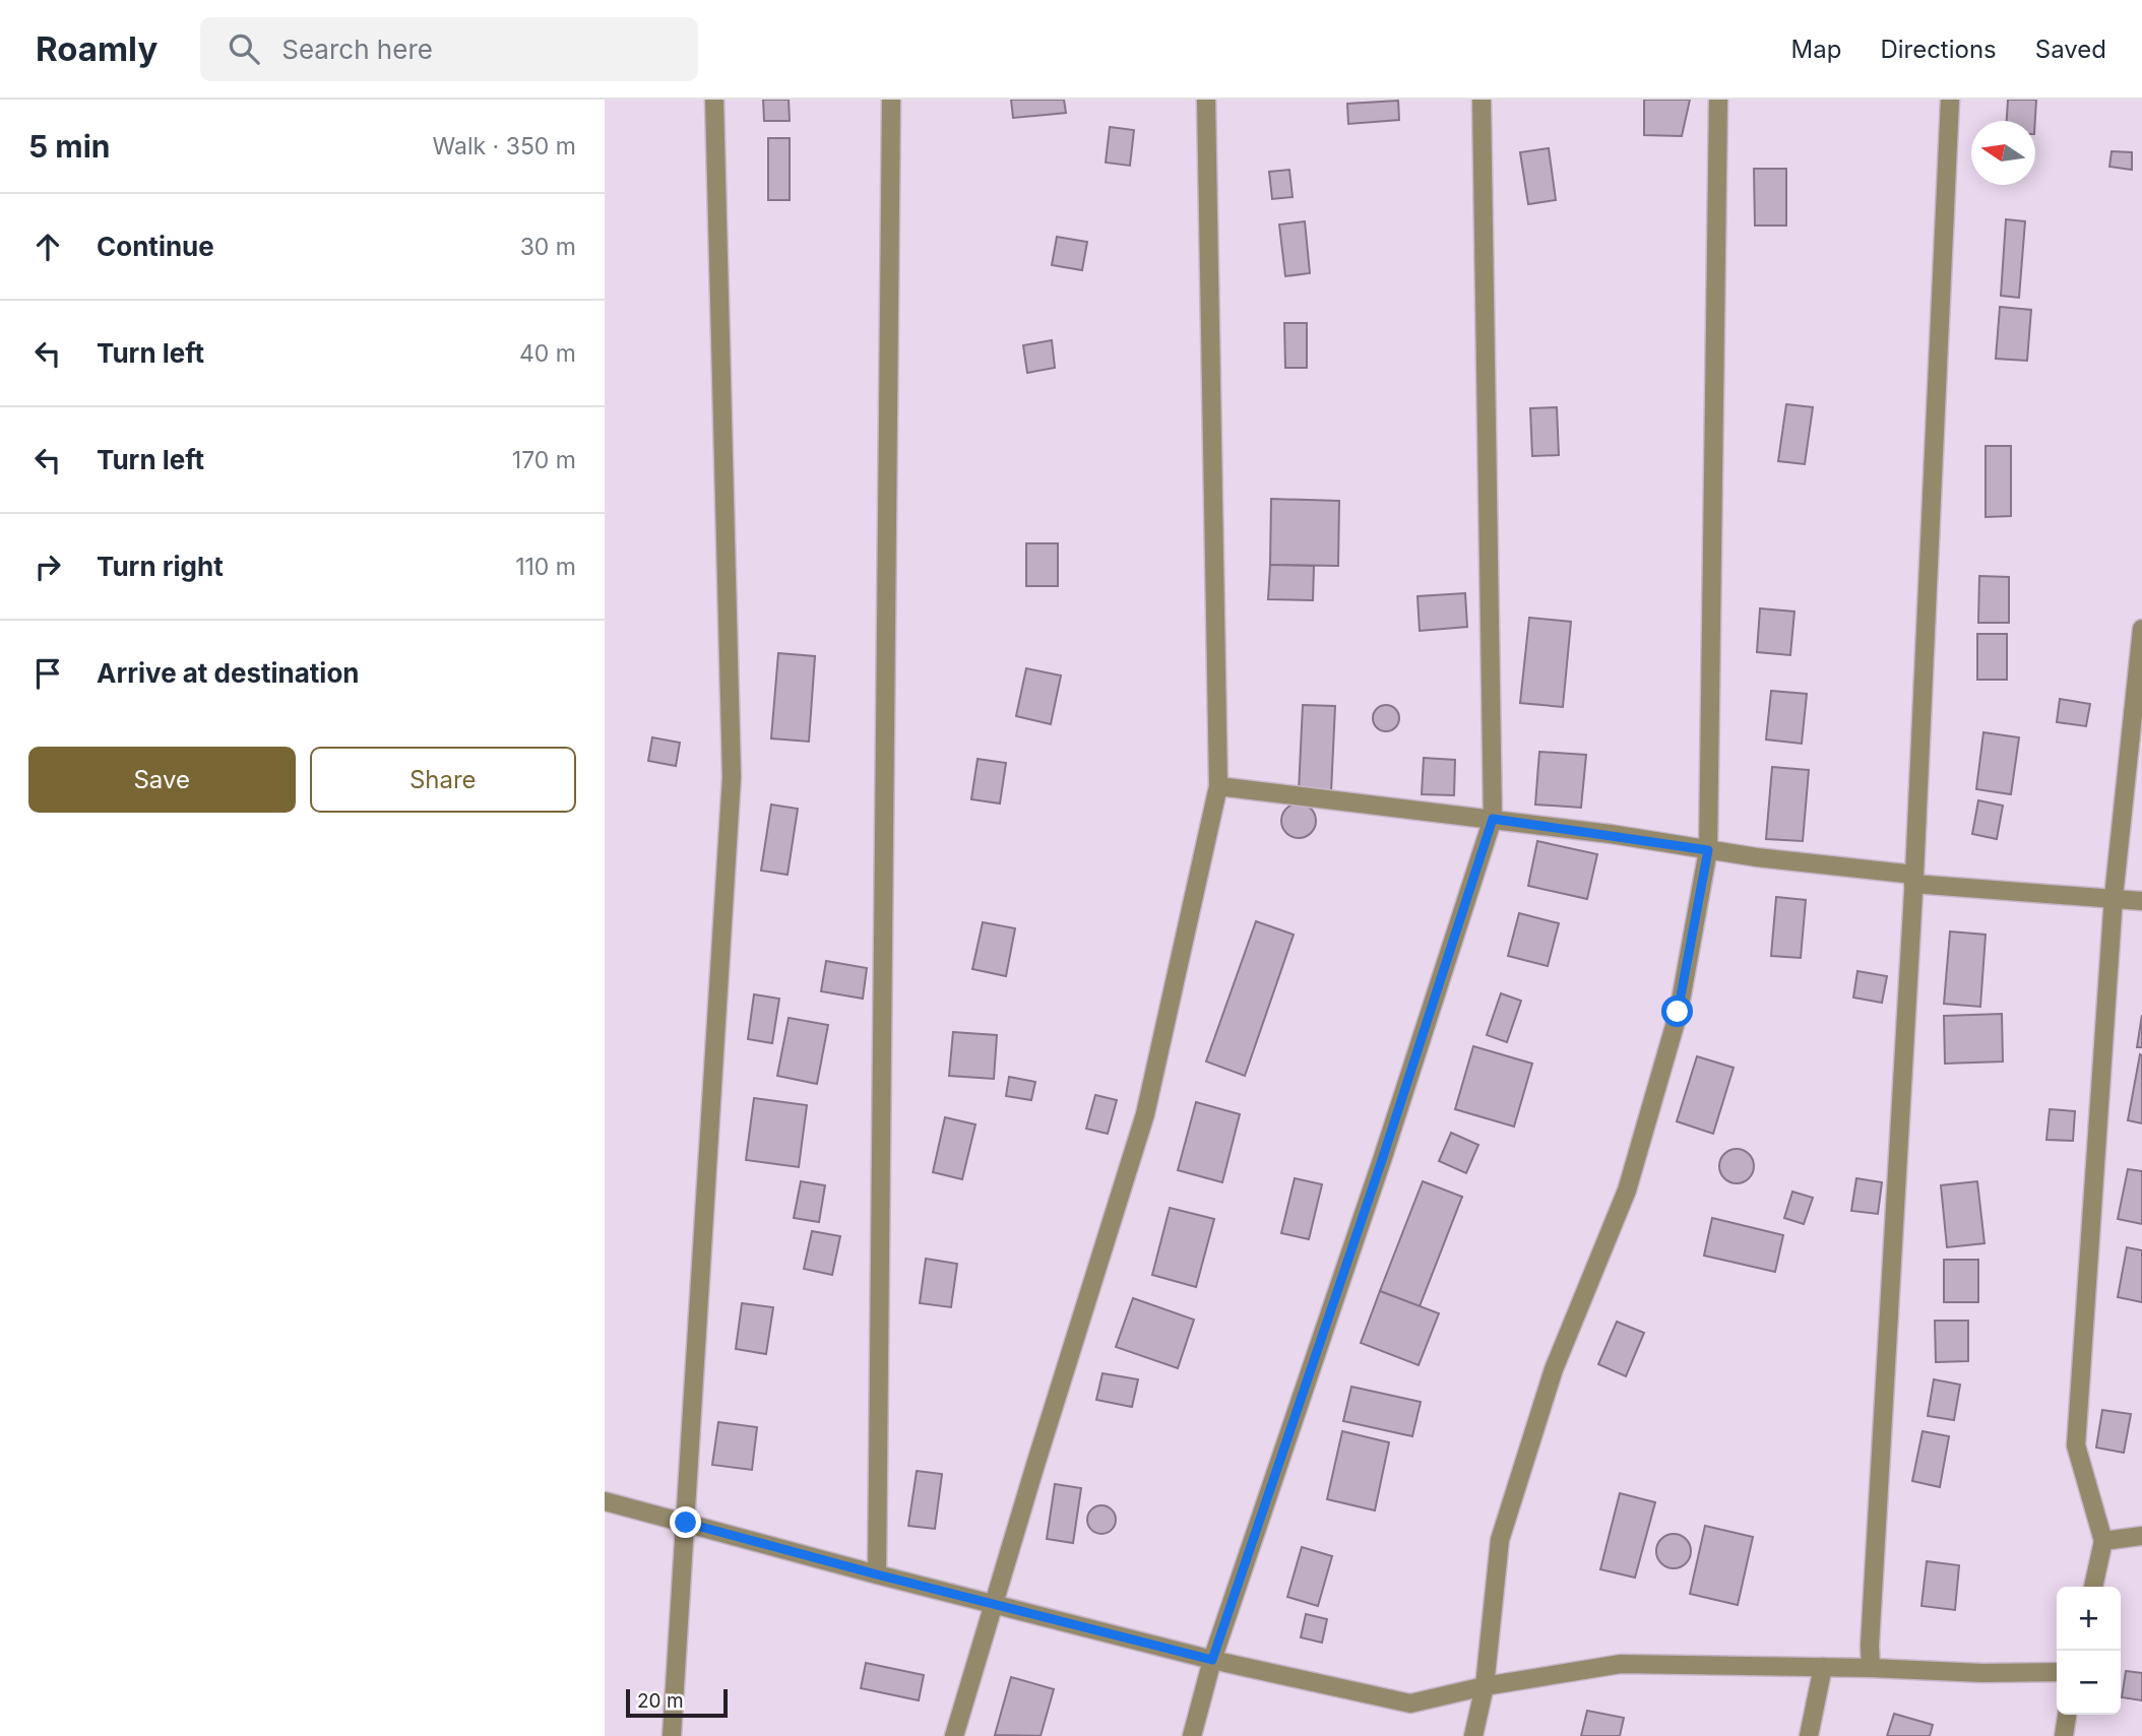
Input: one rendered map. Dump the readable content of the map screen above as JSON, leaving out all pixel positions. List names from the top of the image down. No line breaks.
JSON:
{"scale_bar":"20 m","north":"left","page":{"header":"Roamly","search":"Search here","nav":["Map","Directions","Saved"],"heading":["5 min","Walk · 350 m"],"list":[["Continue","30 m"],["Turn left","40 m"],["Turn left","170 m"],["Turn right","110 m"],"Arrive at destination"],"buttons":["Save","Share"],"map_buttons":["+","−"],"scale":"20 m"}}
